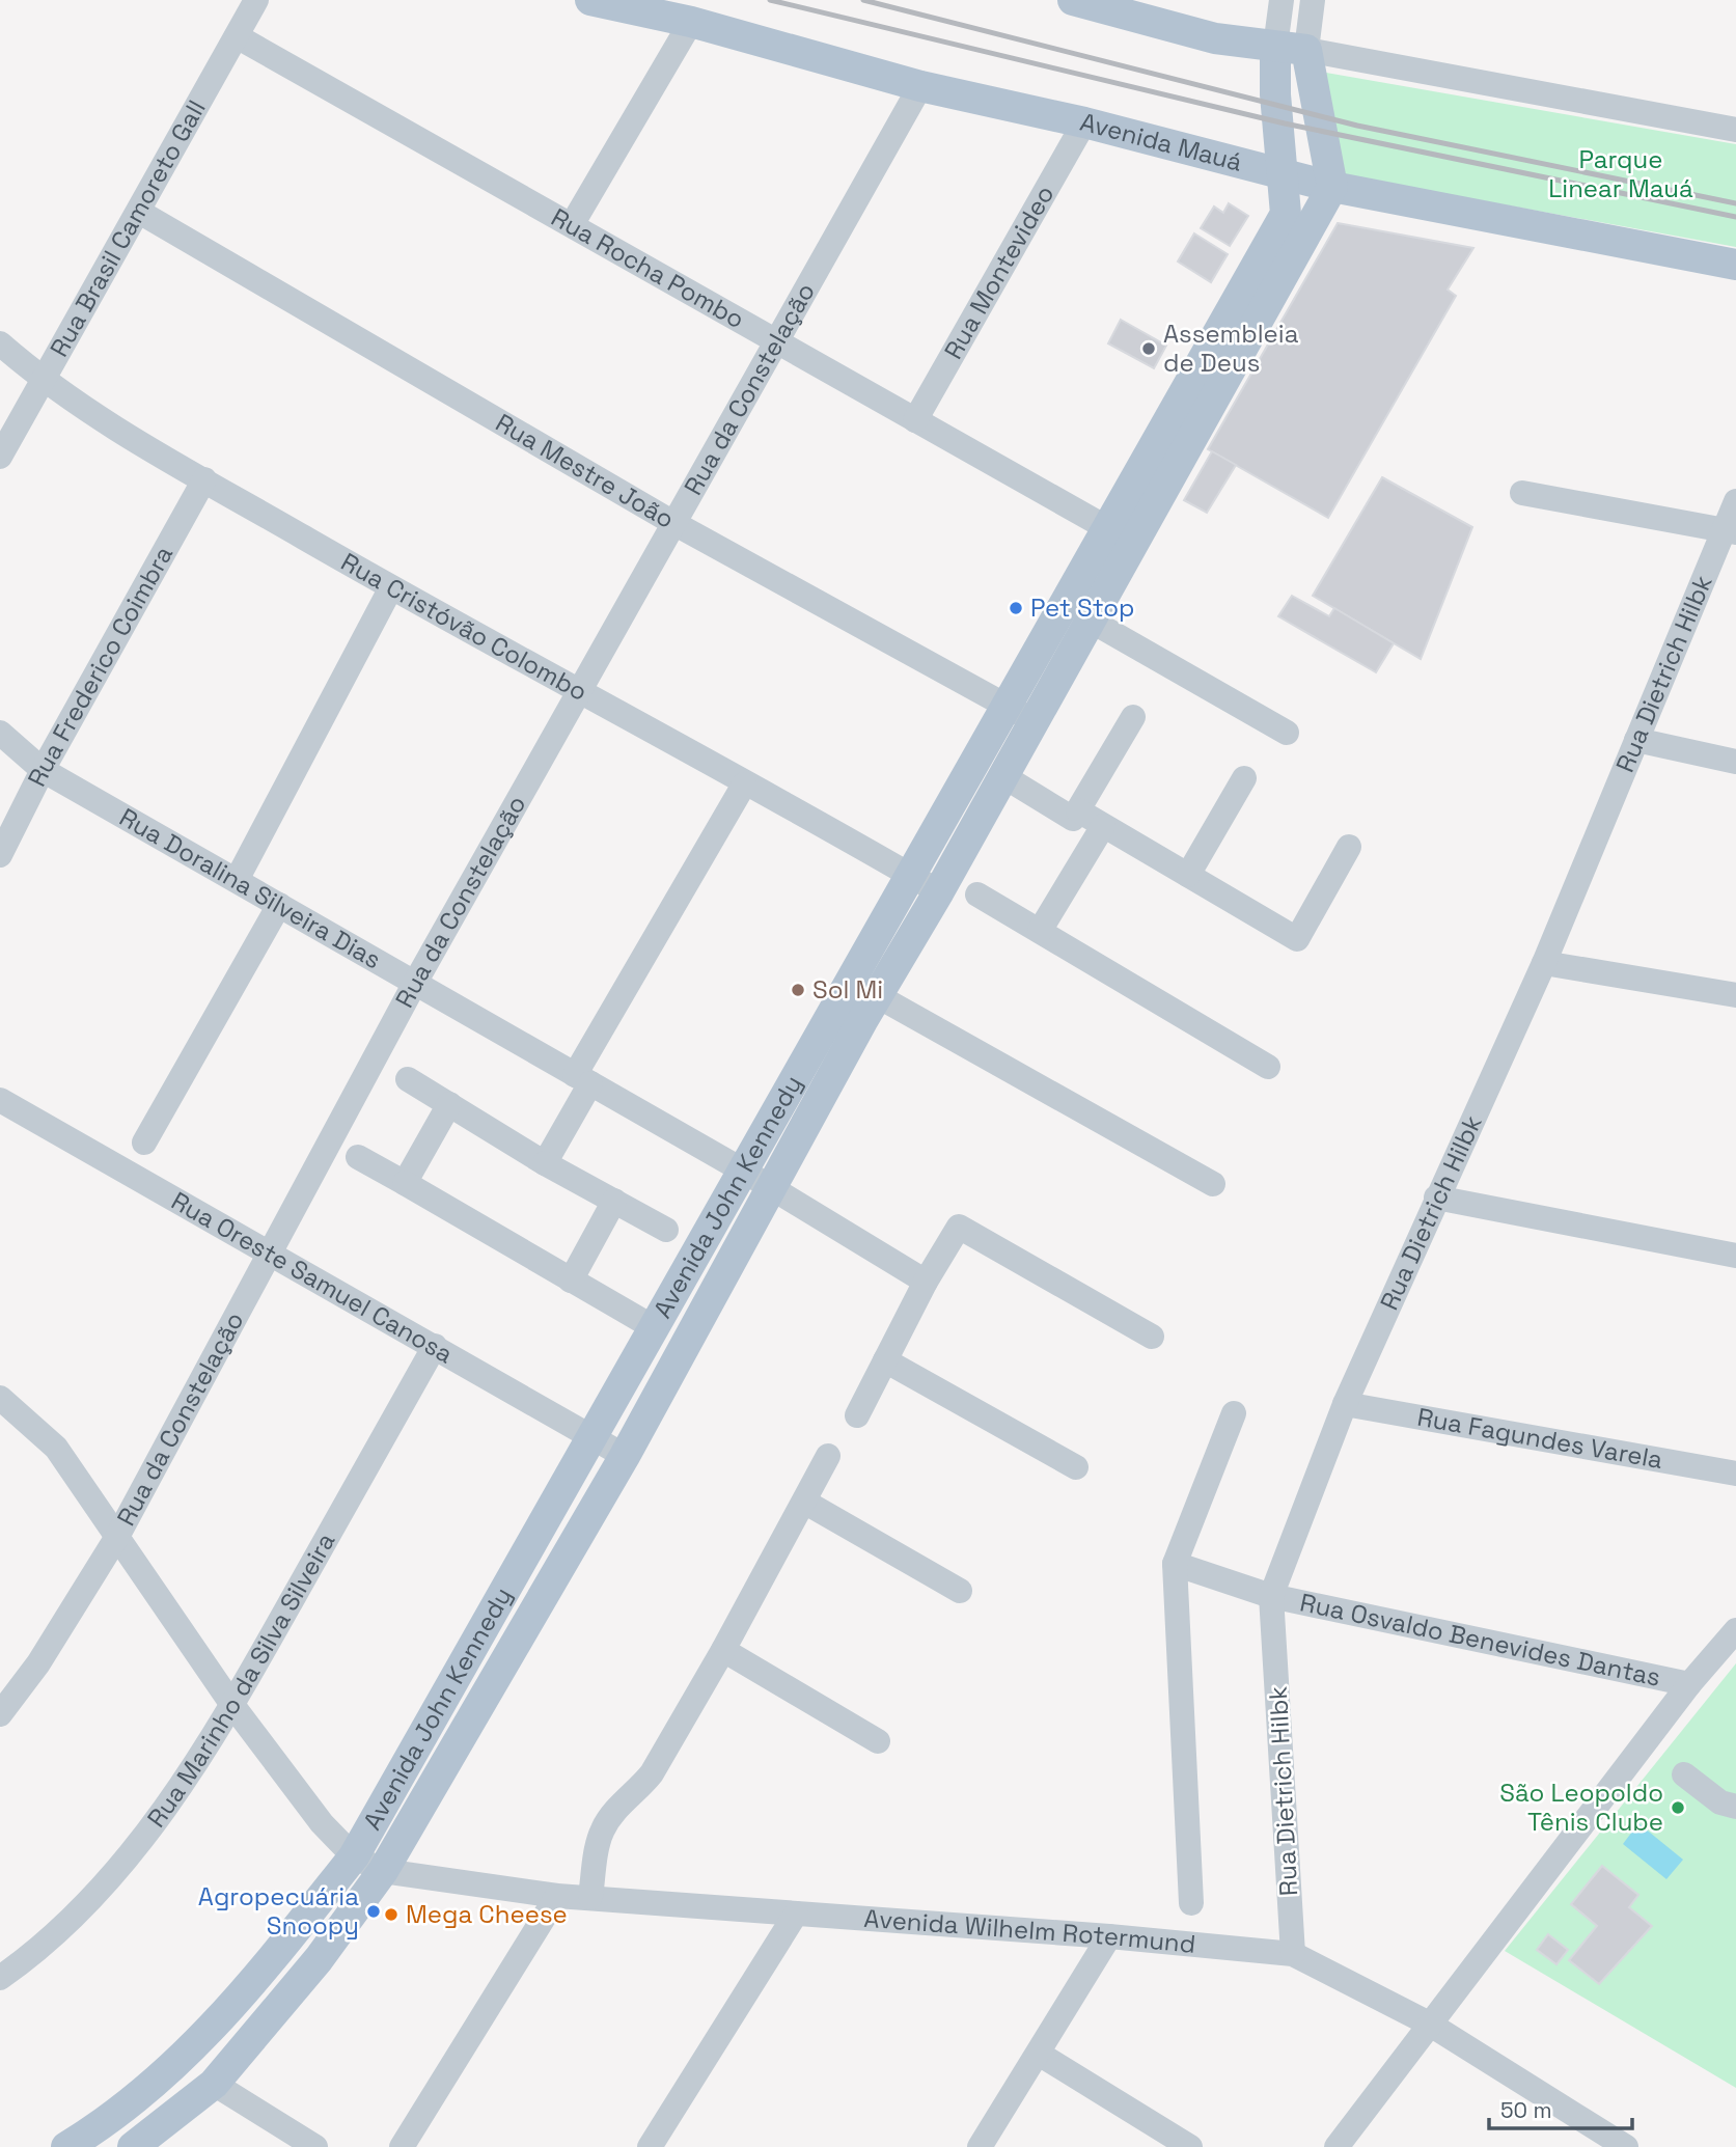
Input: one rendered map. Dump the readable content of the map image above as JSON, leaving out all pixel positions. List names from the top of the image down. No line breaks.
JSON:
{"streets":{"main road":["Avenida Mauá","Avenida John Kennedy"],"street":["Rua Brasil Camoreto Gall","Rua Rocha Pombo","Rua Montevideo","Rua da Constelação","Rua Mestre João","Rua Cristóvão Colombo","Rua Frederico Coimbra","Rua Dietrich Hilbk","Rua Doralina Silveira Dias","Rua Oreste Samuel Canosa","Rua Fagundes Varela","Rua Osvaldo Benevides Dantas","Rua Marinho da Silva Silveira","Avenida Wilhelm Rotermund"]},"crossings":[["Avenida Mauá","Rua Montevideo"],["Avenida Mauá","Rua da Constelação"],["Avenida Mauá","Avenida John Kennedy"],["Rua Brasil Camoreto Gall","Rua Rocha Pombo"],["Rua Brasil Camoreto Gall","Rua Mestre João"],["Rua Brasil Camoreto Gall","Rua Cristóvão Colombo"],["Rua Rocha Pombo","Rua Montevideo"],["Rua Rocha Pombo","Rua da Constelação"],["Rua Rocha Pombo","Avenida John Kennedy"],["Rua da Constelação","Rua Mestre João"],["Rua da Constelação","Rua Cristóvão Colombo"],["Rua da Constelação","Rua Doralina Silveira Dias"],["Rua da Constelação","Rua Oreste Samuel Canosa"],["Rua da Constelação","Avenida Wilhelm Rotermund"],["Rua Mestre João","Avenida John Kennedy"],["Rua Cristóvão Colombo","Rua Frederico Coimbra"],["Rua Cristóvão Colombo","Avenida John Kennedy"],["Rua Frederico Coimbra","Rua Doralina Silveira Dias"],["Rua Dietrich Hilbk","Rua Fagundes Varela"],["Rua Dietrich Hilbk","Rua Osvaldo Benevides Dantas"],["Rua Dietrich Hilbk","Avenida Wilhelm Rotermund"],["Rua Doralina Silveira Dias","Avenida John Kennedy"],["Avenida John Kennedy","Rua Oreste Samuel Canosa"],["Avenida John Kennedy","Avenida Wilhelm Rotermund"],["Rua Oreste Samuel Canosa","Rua Marinho da Silva Silveira"],["Rua Marinho da Silva Silveira","Avenida Wilhelm Rotermund"]],"parks":["Parque Linear Mauá"],"places":["Assembleia de Deus","Pet Stop","Sol Mi","São Leopoldo Tênis Clube","Agropecuária Snoopy","Mega Cheese"],"scale_bar":"50 m"}
